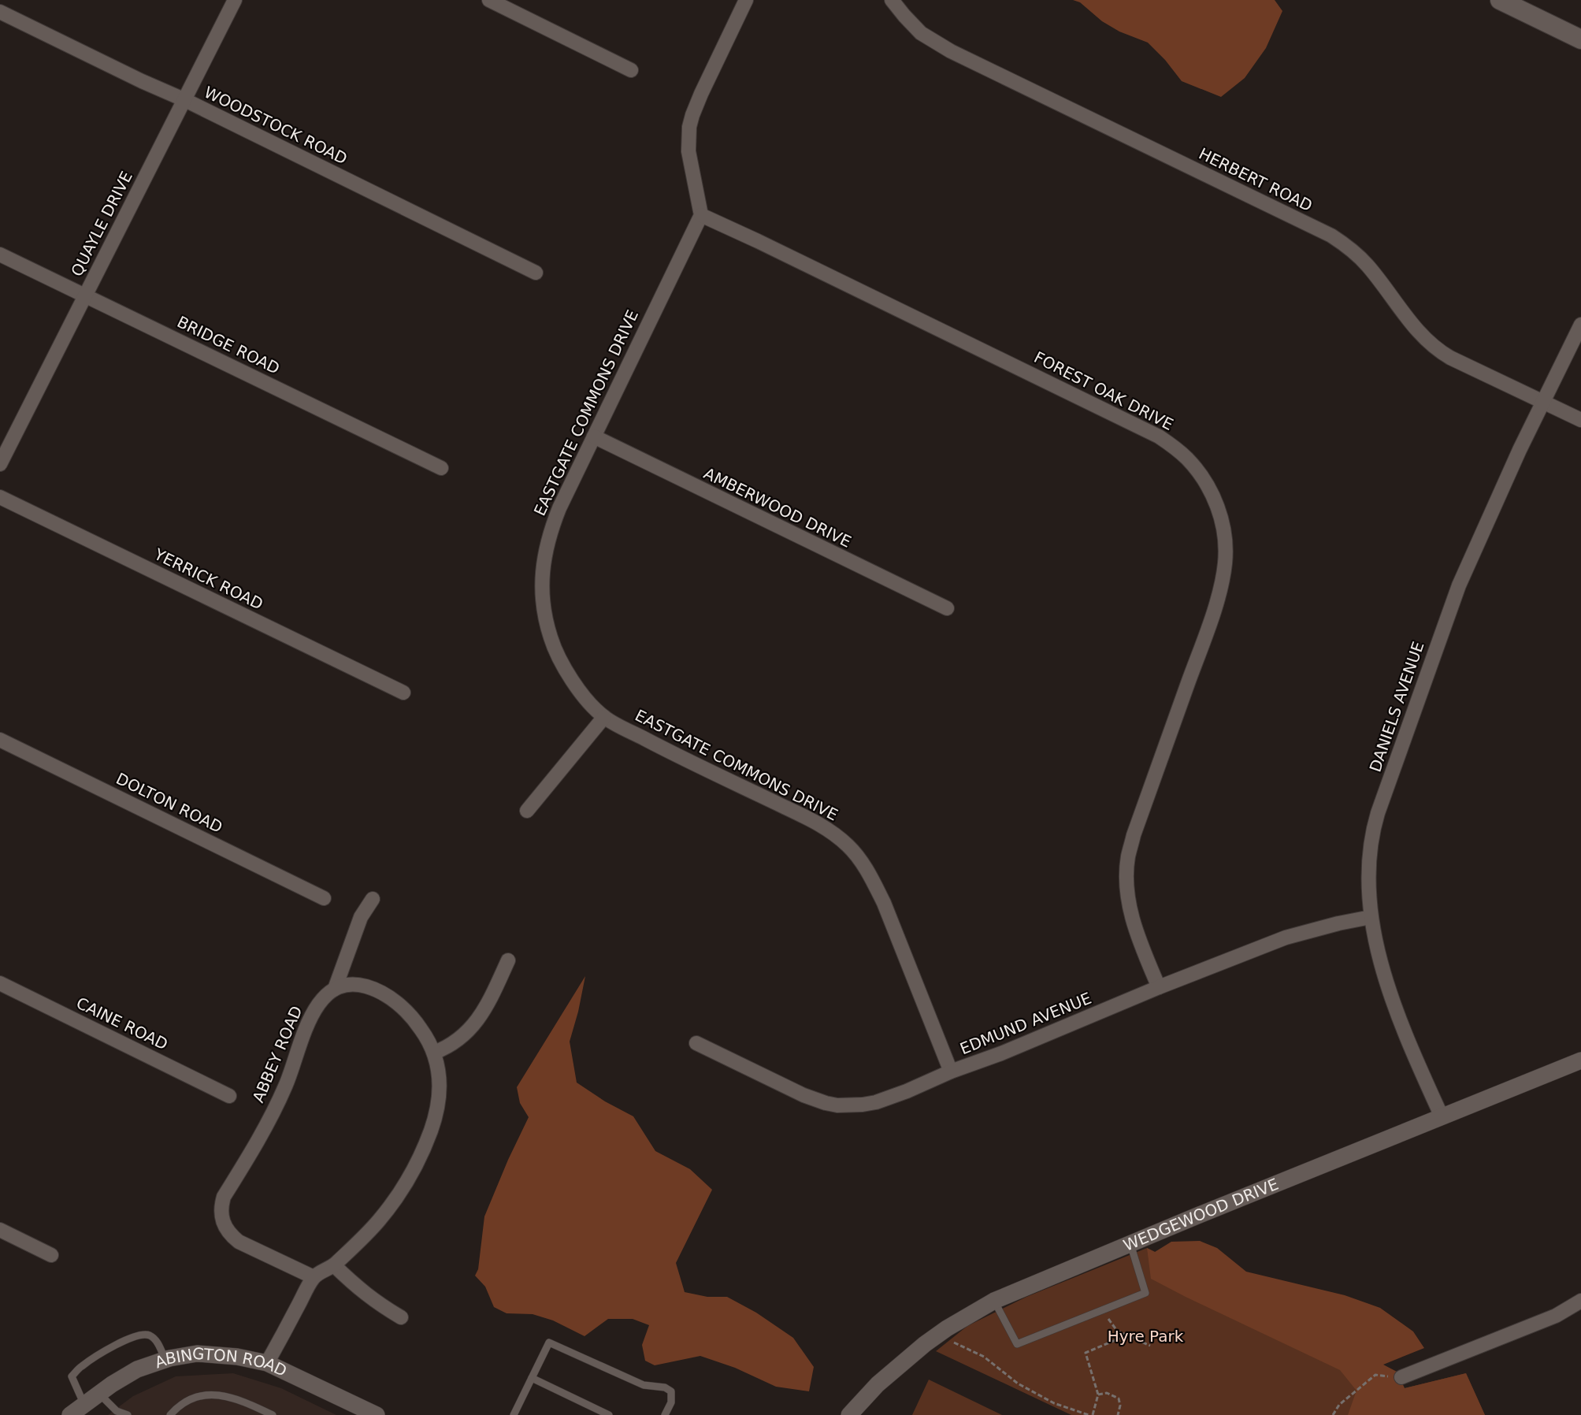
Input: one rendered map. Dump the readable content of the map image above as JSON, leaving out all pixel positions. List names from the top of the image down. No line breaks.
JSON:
{"streets":{"street":["WOODSTOCK ROAD","HERBERT ROAD","QUAYLE DRIVE","BRIDGE ROAD","FOREST OAK DRIVE","EASTGATE COMMONS DRIVE","AMBERWOOD DRIVE","YERRICK ROAD","DANIELS AVENUE","DOLTON ROAD","CAINE ROAD","EDMUND AVENUE","ABBEY ROAD","WEDGEWOOD DRIVE","ABINGTON ROAD"]},"crossings":[["WOODSTOCK ROAD","QUAYLE DRIVE"],["HERBERT ROAD","DANIELS AVENUE"],["QUAYLE DRIVE","BRIDGE ROAD"],["FOREST OAK DRIVE","EASTGATE COMMONS DRIVE"],["FOREST OAK DRIVE","EDMUND AVENUE"],["EASTGATE COMMONS DRIVE","AMBERWOOD DRIVE"],["EASTGATE COMMONS DRIVE","EDMUND AVENUE"],["DANIELS AVENUE","EDMUND AVENUE"],["DANIELS AVENUE","WEDGEWOOD DRIVE"]],"parks":["Hyre Park"]}
